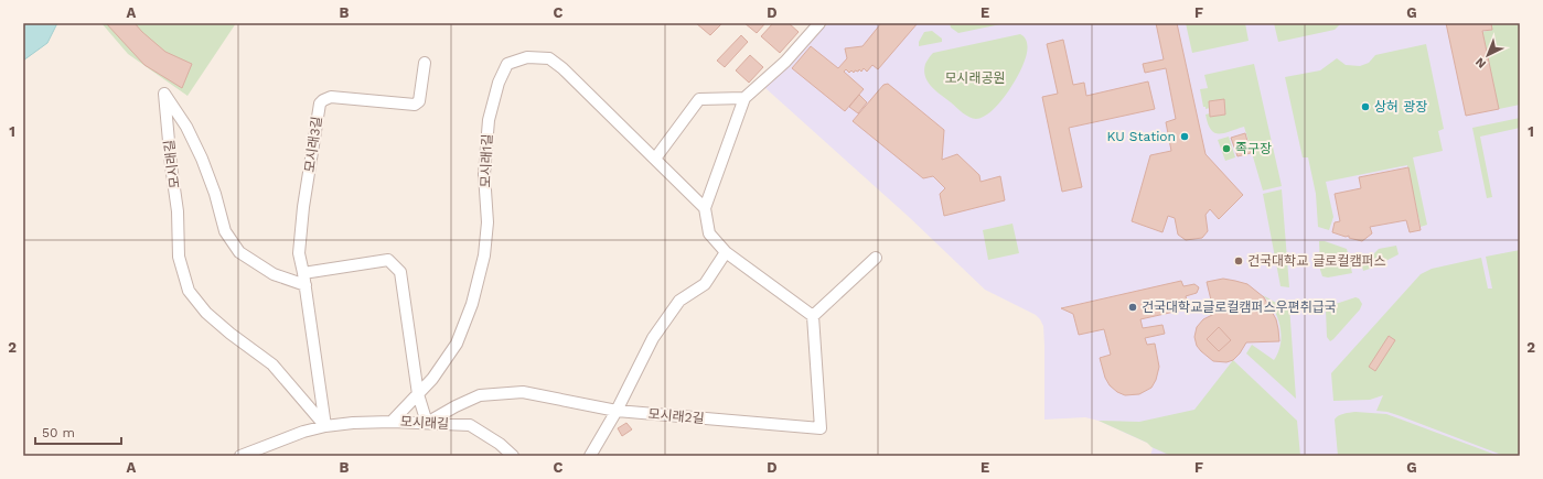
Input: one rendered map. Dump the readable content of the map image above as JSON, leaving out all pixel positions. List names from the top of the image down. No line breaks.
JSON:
{"streets":{"street":["모시래3길","모시래1길","모시래길","모시래2길"]},"crossings":[["모시래3길","모시래길"],["모시래1길","모시래길"],["모시래길","모시래2길"]],"parks":["모시래공원"],"places":["상허 광장","KU Station","족구장","건국대학교 글로컬캠퍼스","건국대학교글로컬캠퍼스우편취급국"],"scale_bar":"50 m","north":"bottom left","grid":{"columns":["A","B","C","D","E","F","G"],"rows":["1","2"]}}
